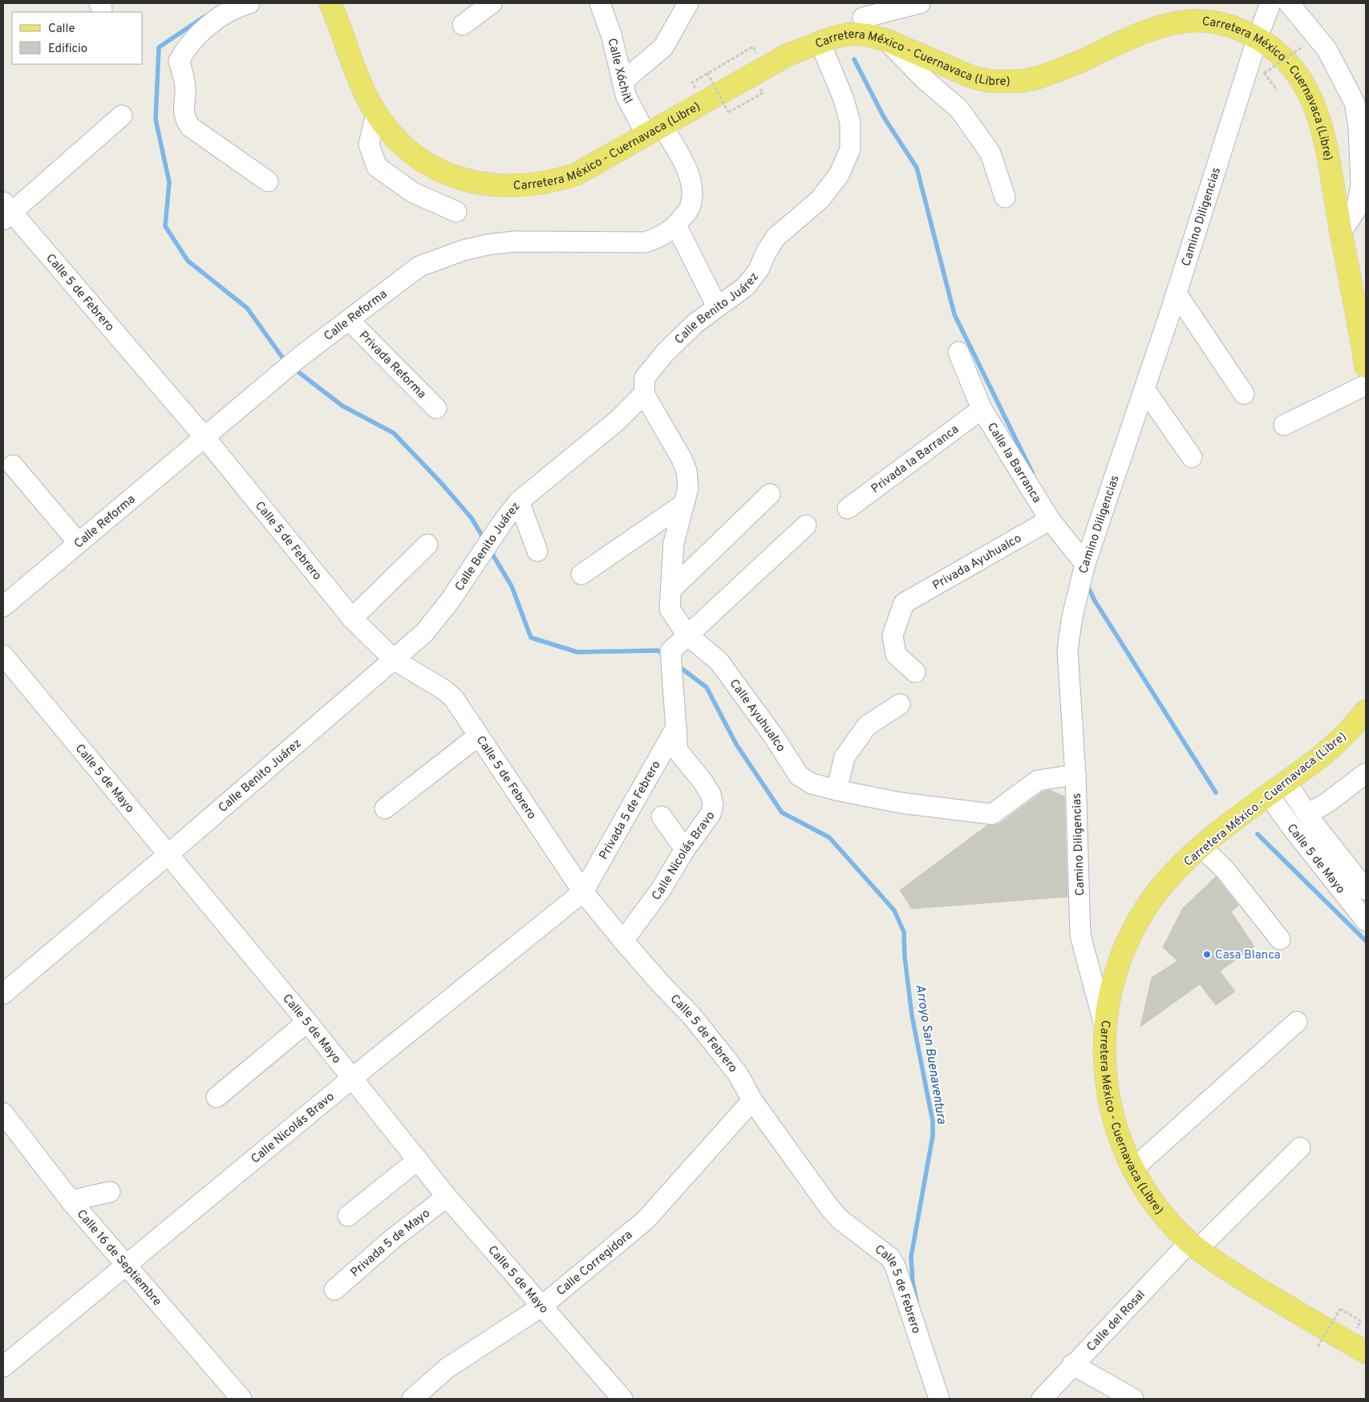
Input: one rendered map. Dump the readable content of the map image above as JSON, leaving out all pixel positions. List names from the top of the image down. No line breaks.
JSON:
{"streets":{"main road":["Carretera México - Cuernavaca (Libre)"],"street":["Calle Xóchitl","Camino Diligencias","Calle 5 de Febrero","Calle Benito Juárez","Calle Reforma","Privada Reforma","Privada la Barranca","Calle la Barranca","Privada Ayuhualco","Calle Ayuhualco","Calle 5 de Mayo","Privada 5 de Febrero","Calle Nicolás Bravo","Privada 5 de Mayo","Calle 16 de Septiembre","Calle Corregidora","Calle del Rosal"]},"crossings":[["Carretera México - Cuernavaca (Libre)","Calle Xóchitl"],["Carretera México - Cuernavaca (Libre)","Camino Diligencias"],["Carretera México - Cuernavaca (Libre)","Calle Benito Juárez"],["Carretera México - Cuernavaca (Libre)","Calle Reforma"],["Carretera México - Cuernavaca (Libre)","Calle 5 de Mayo"],["Carretera México - Cuernavaca (Libre)","Calle del Rosal"],["Calle Xóchitl","Calle Reforma"],["Camino Diligencias","Calle la Barranca"],["Camino Diligencias","Calle Ayuhualco"],["Calle 5 de Febrero","Calle Benito Juárez"],["Calle 5 de Febrero","Calle Reforma"],["Calle 5 de Febrero","Privada 5 de Febrero"],["Calle 5 de Febrero","Calle Nicolás Bravo"],["Calle 5 de Febrero","Calle Corregidora"],["Calle Benito Juárez","Calle Ayuhualco"],["Calle Benito Juárez","Calle 5 de Mayo"],["Calle Reforma","Privada Reforma"],["Privada la Barranca","Calle la Barranca"],["Calle la Barranca","Privada Ayuhualco"],["Calle Ayuhualco","Calle Nicolás Bravo"],["Calle 5 de Mayo","Calle Nicolás Bravo"],["Calle 5 de Mayo","Privada 5 de Mayo"],["Calle 5 de Mayo","Calle Corregidora"],["Privada 5 de Febrero","Calle Nicolás Bravo"],["Calle Nicolás Bravo","Calle 16 de Septiembre"]],"water":["Arroyo San Buenaventura"],"places":["Casa Blanca"],"legend":["Calle","Edificio"]}
